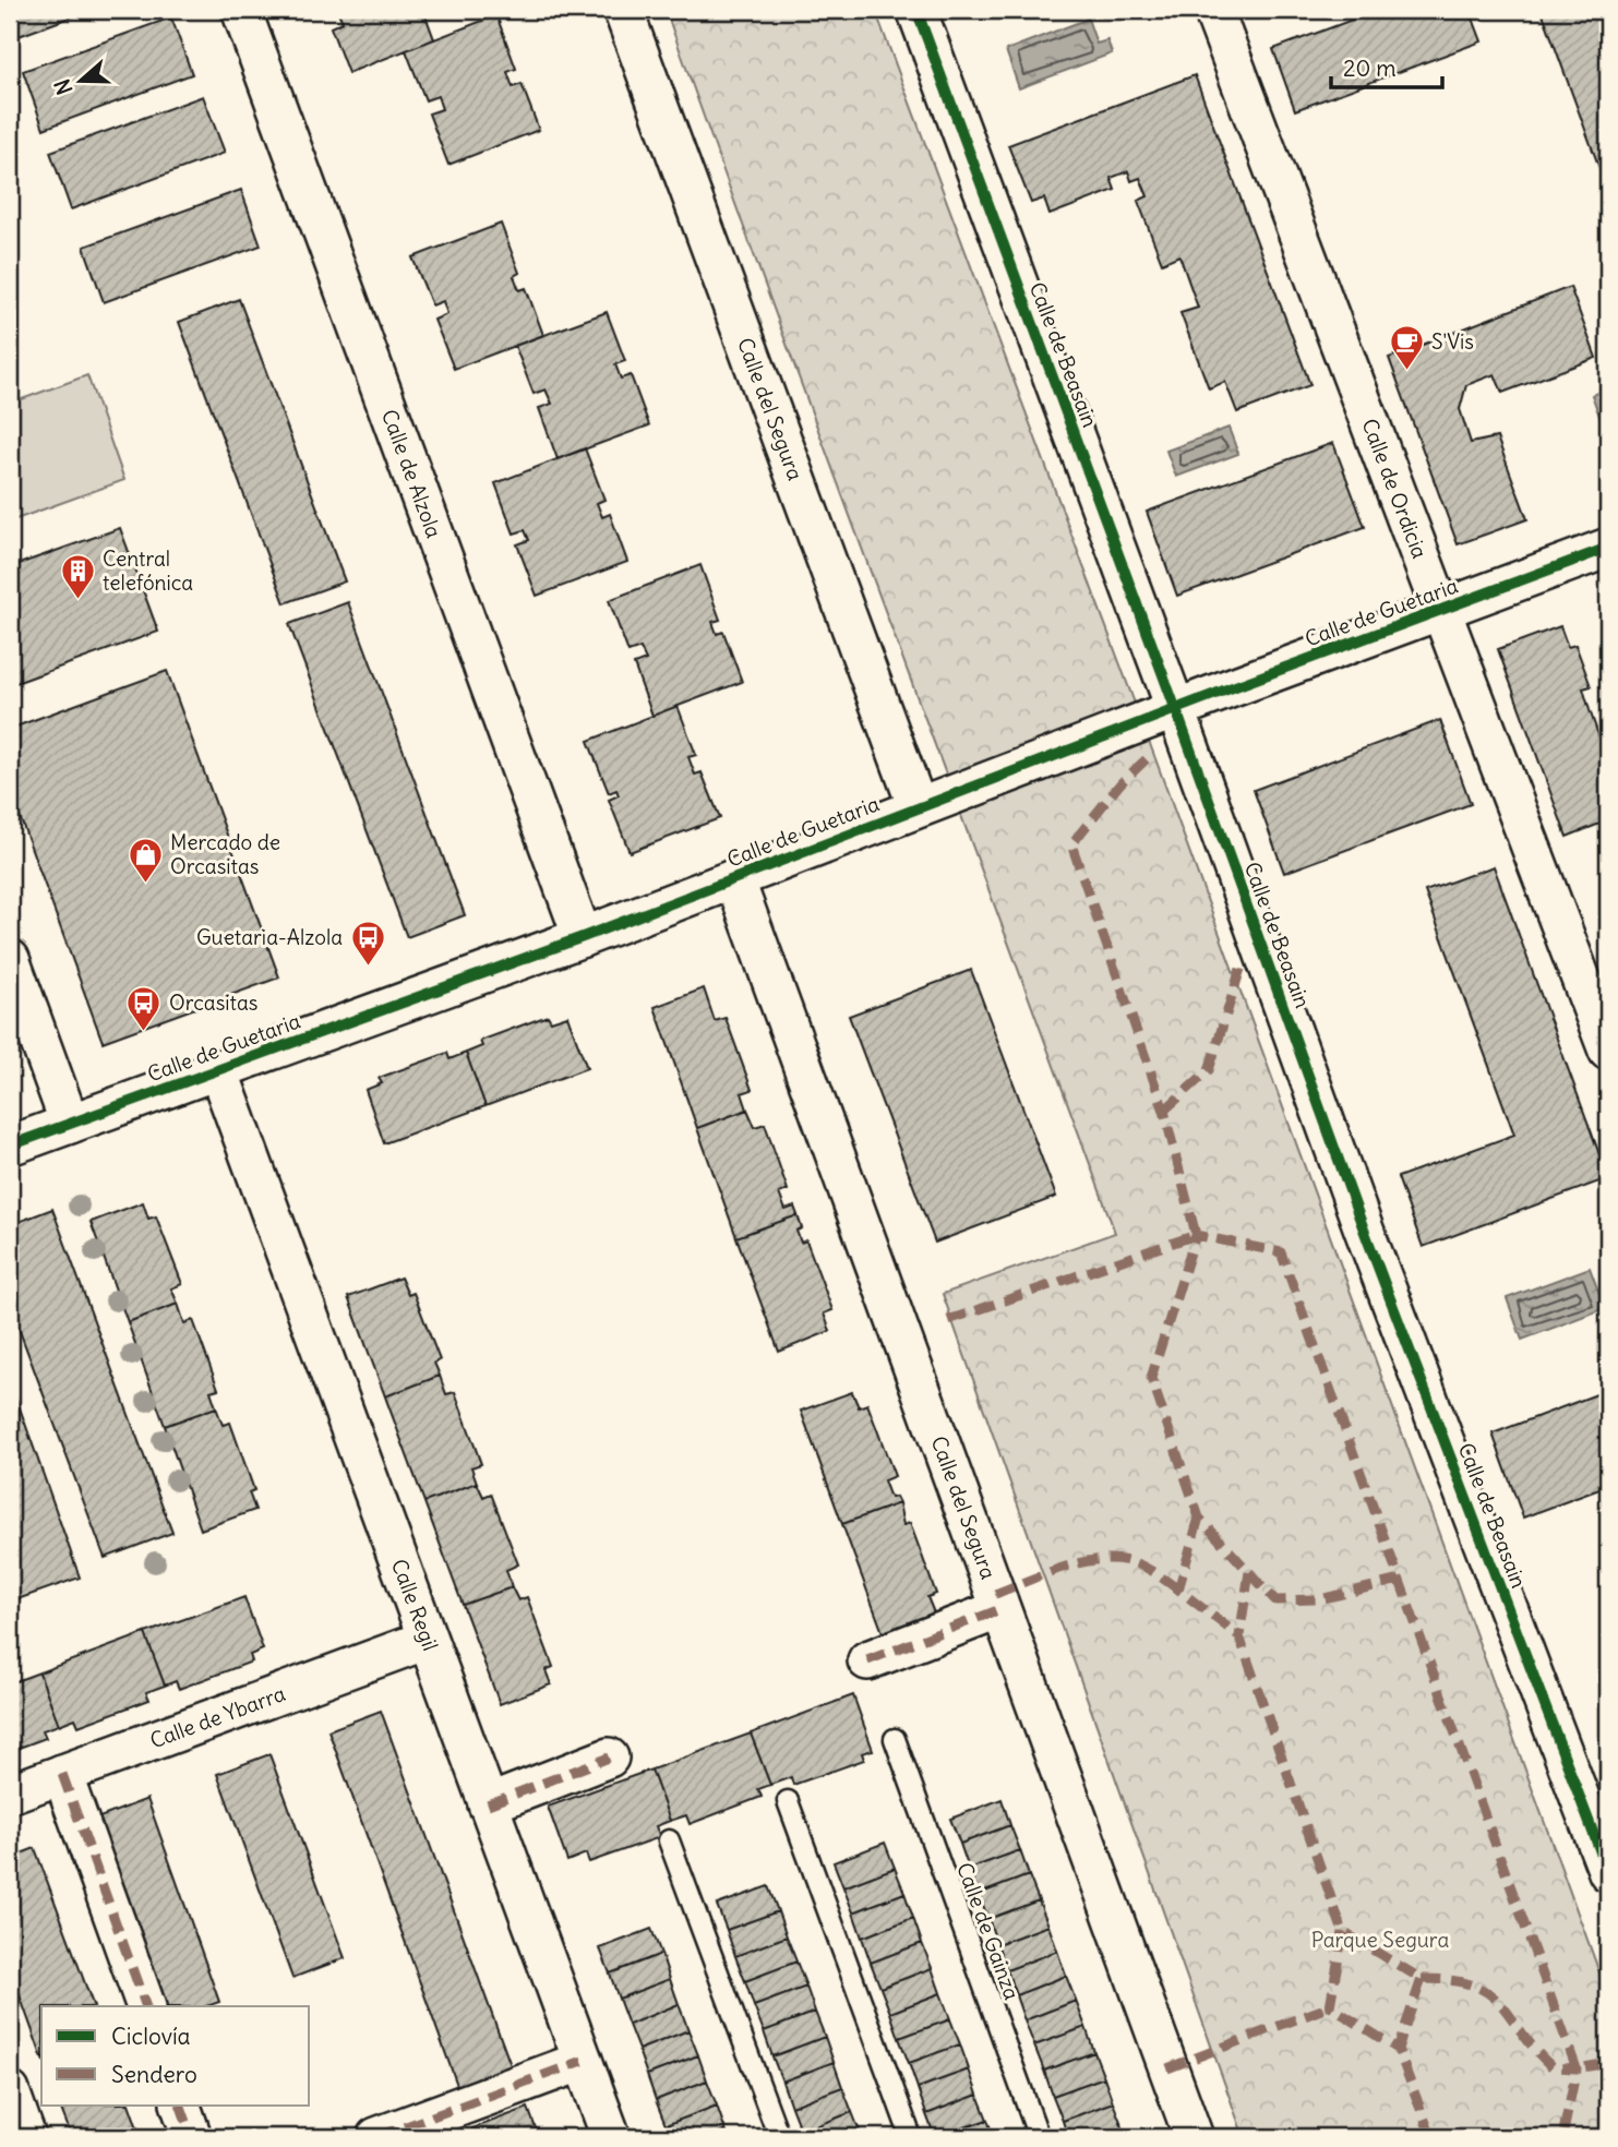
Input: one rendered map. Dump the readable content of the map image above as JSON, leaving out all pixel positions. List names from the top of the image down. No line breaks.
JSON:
{"streets":{"street":["Calle de Beasain","Calle del Segura","Calle de Alzola","Calle de Ordicia","Calle de Guetaria","Calle Regil","Calle de Ybarra"],"lane":["Calle de Gainza"]},"crossings":[["Calle de Beasain","Calle de Guetaria"],["Calle del Segura","Calle de Guetaria"],["Calle de Alzola","Calle de Guetaria"],["Calle de Ordicia","Calle de Guetaria"],["Calle de Guetaria","Calle Regil"],["Calle Regil","Calle de Ybarra"]],"parks":["Parque Segura"],"places":{"cafe":["S'Vis"],"building":["Central telefónica"],"shop":["Mercado de Orcasitas"],"bus stop":["Guetaria-Alzola","Orcasitas"]},"legend":["Ciclovía","Sendero"],"scale_bar":"20 m","north":"left"}
